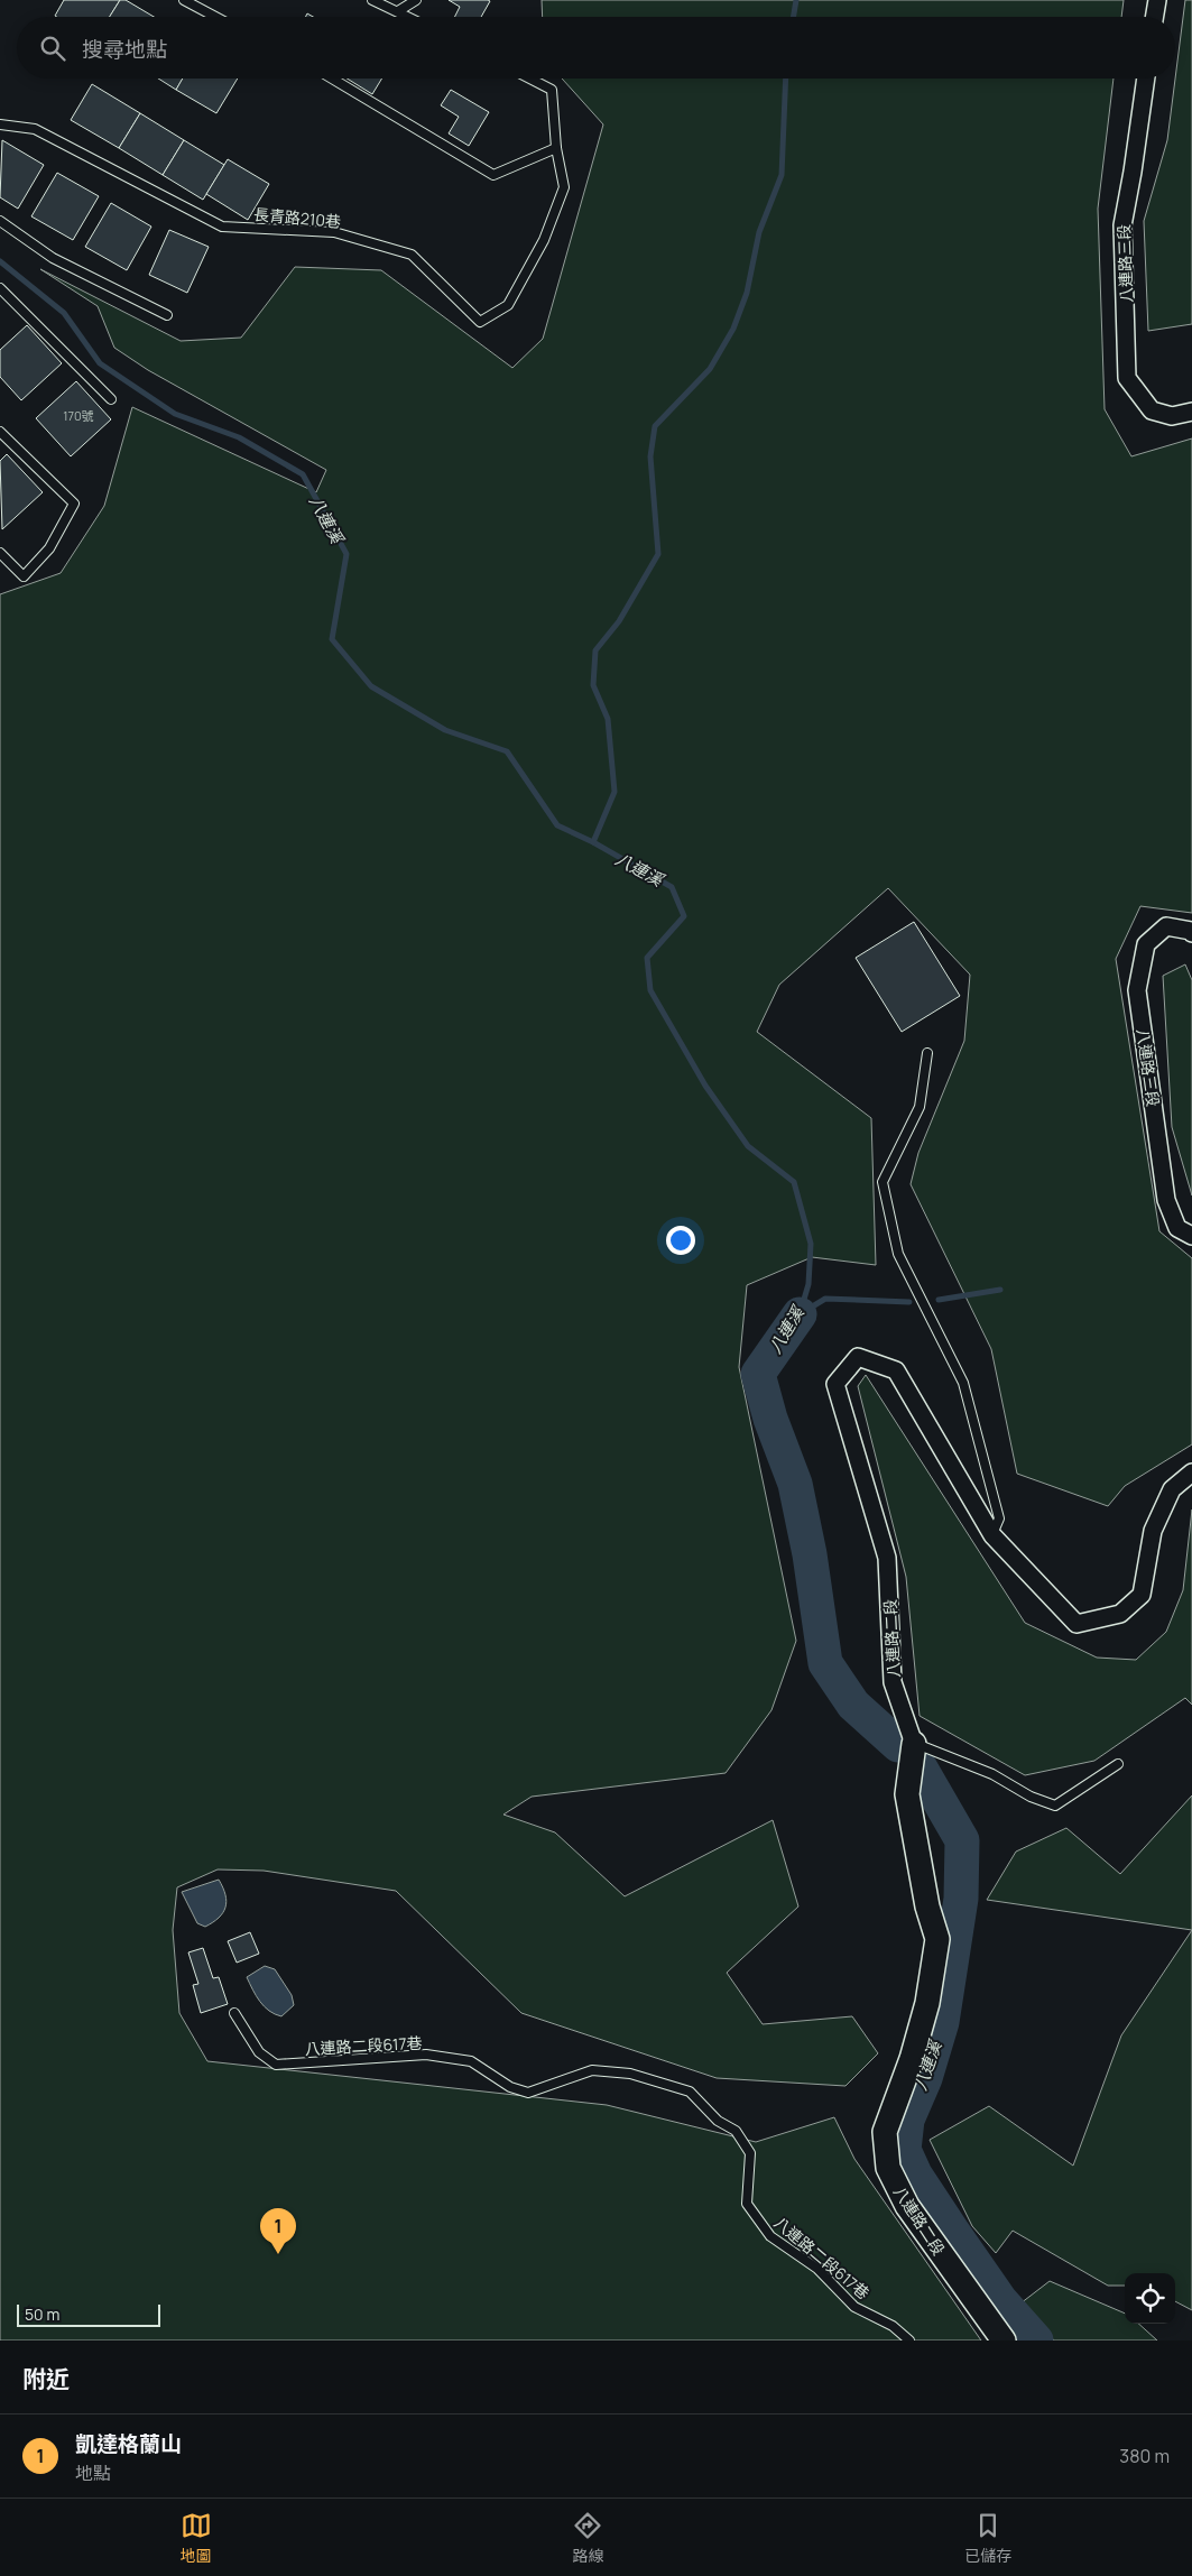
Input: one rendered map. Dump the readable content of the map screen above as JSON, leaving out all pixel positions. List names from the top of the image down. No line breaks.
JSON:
{"streets":{"street":["八連路三段","八連路二段"],"lane":["長青路210巷","八連路二段617巷"]},"water":["八連溪"],"house_numbers":["170號"],"scale_bar":"50 m","page":{"search":"搜尋地點","pins":"1","scale":"50 m","heading":"附近","list":[{"mark":"1","name":"凱達格蘭山","note":"地點","value":"380 m"}],"nav":["地圖","路線","已儲存"]}}
